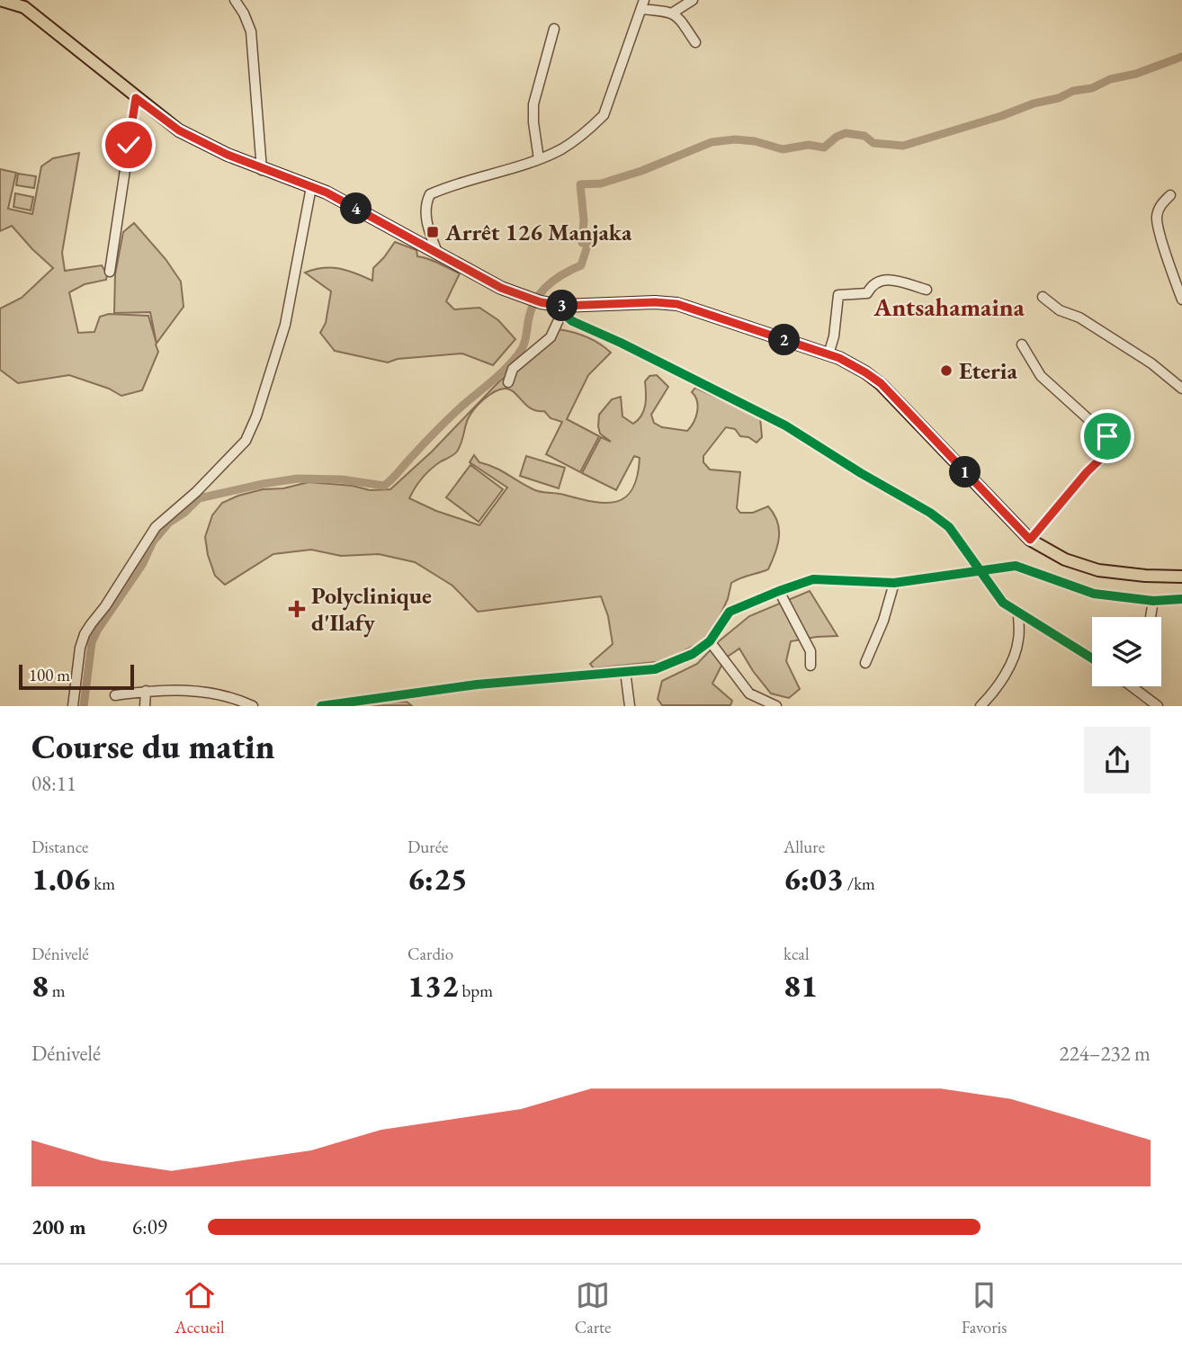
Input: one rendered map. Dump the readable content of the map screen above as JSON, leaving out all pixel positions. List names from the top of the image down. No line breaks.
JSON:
{"districts":["Antsahamaina"],"places":{"transit":["Arrêt 126 Manjaka"],"other":["Eteria"],"health":["Polyclinique d'Ilafy"]},"scale_bar":"100 m","page":{"pins":["4","3","2","1"],"scale":"100 m","heading":["Course du matin","08:11"],"stats":[["Distance","1.06 km"],["Durée","6:25"],["Allure","6:03 /km"],["Dénivelé","8 m"],["Cardio","132 bpm"],["kcal","81"]],"chart":["Dénivelé","224–232 m"],"list":[{"name":"200 m","note":"6:09"}],"tabs":["Accueil","Carte","Favoris"]}}
